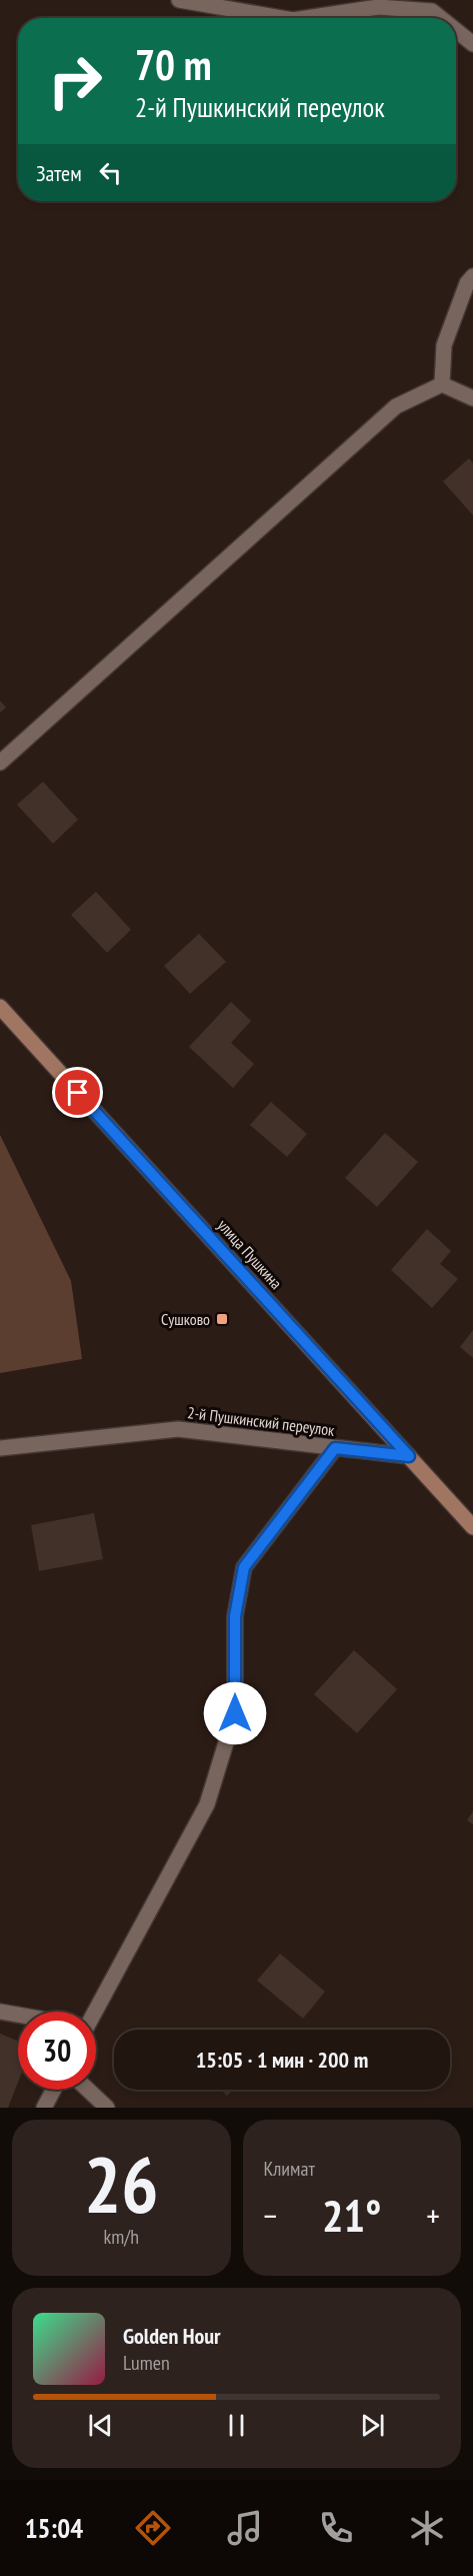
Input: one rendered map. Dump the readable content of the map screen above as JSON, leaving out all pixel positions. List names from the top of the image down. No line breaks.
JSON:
{"streets":{"main road":["улица Пушкина"],"street":["2-й Пушкинский переулок"]},"crossings":[["улица Пушкина","2-й Пушкинский переулок"]],"places":{"transit":["Сушково"]},"page":{"turn":["70 m","2-й Пушкинский переулок"],"then":"Затем","limit":"30","trip":"15:05 · 1 мин · 200 m","tile":[["26","km/h"],"Климат"],"heat":["−","21°","+"],"song":["Golden Hour","Lumen"],"tabs":"15:04"}}
